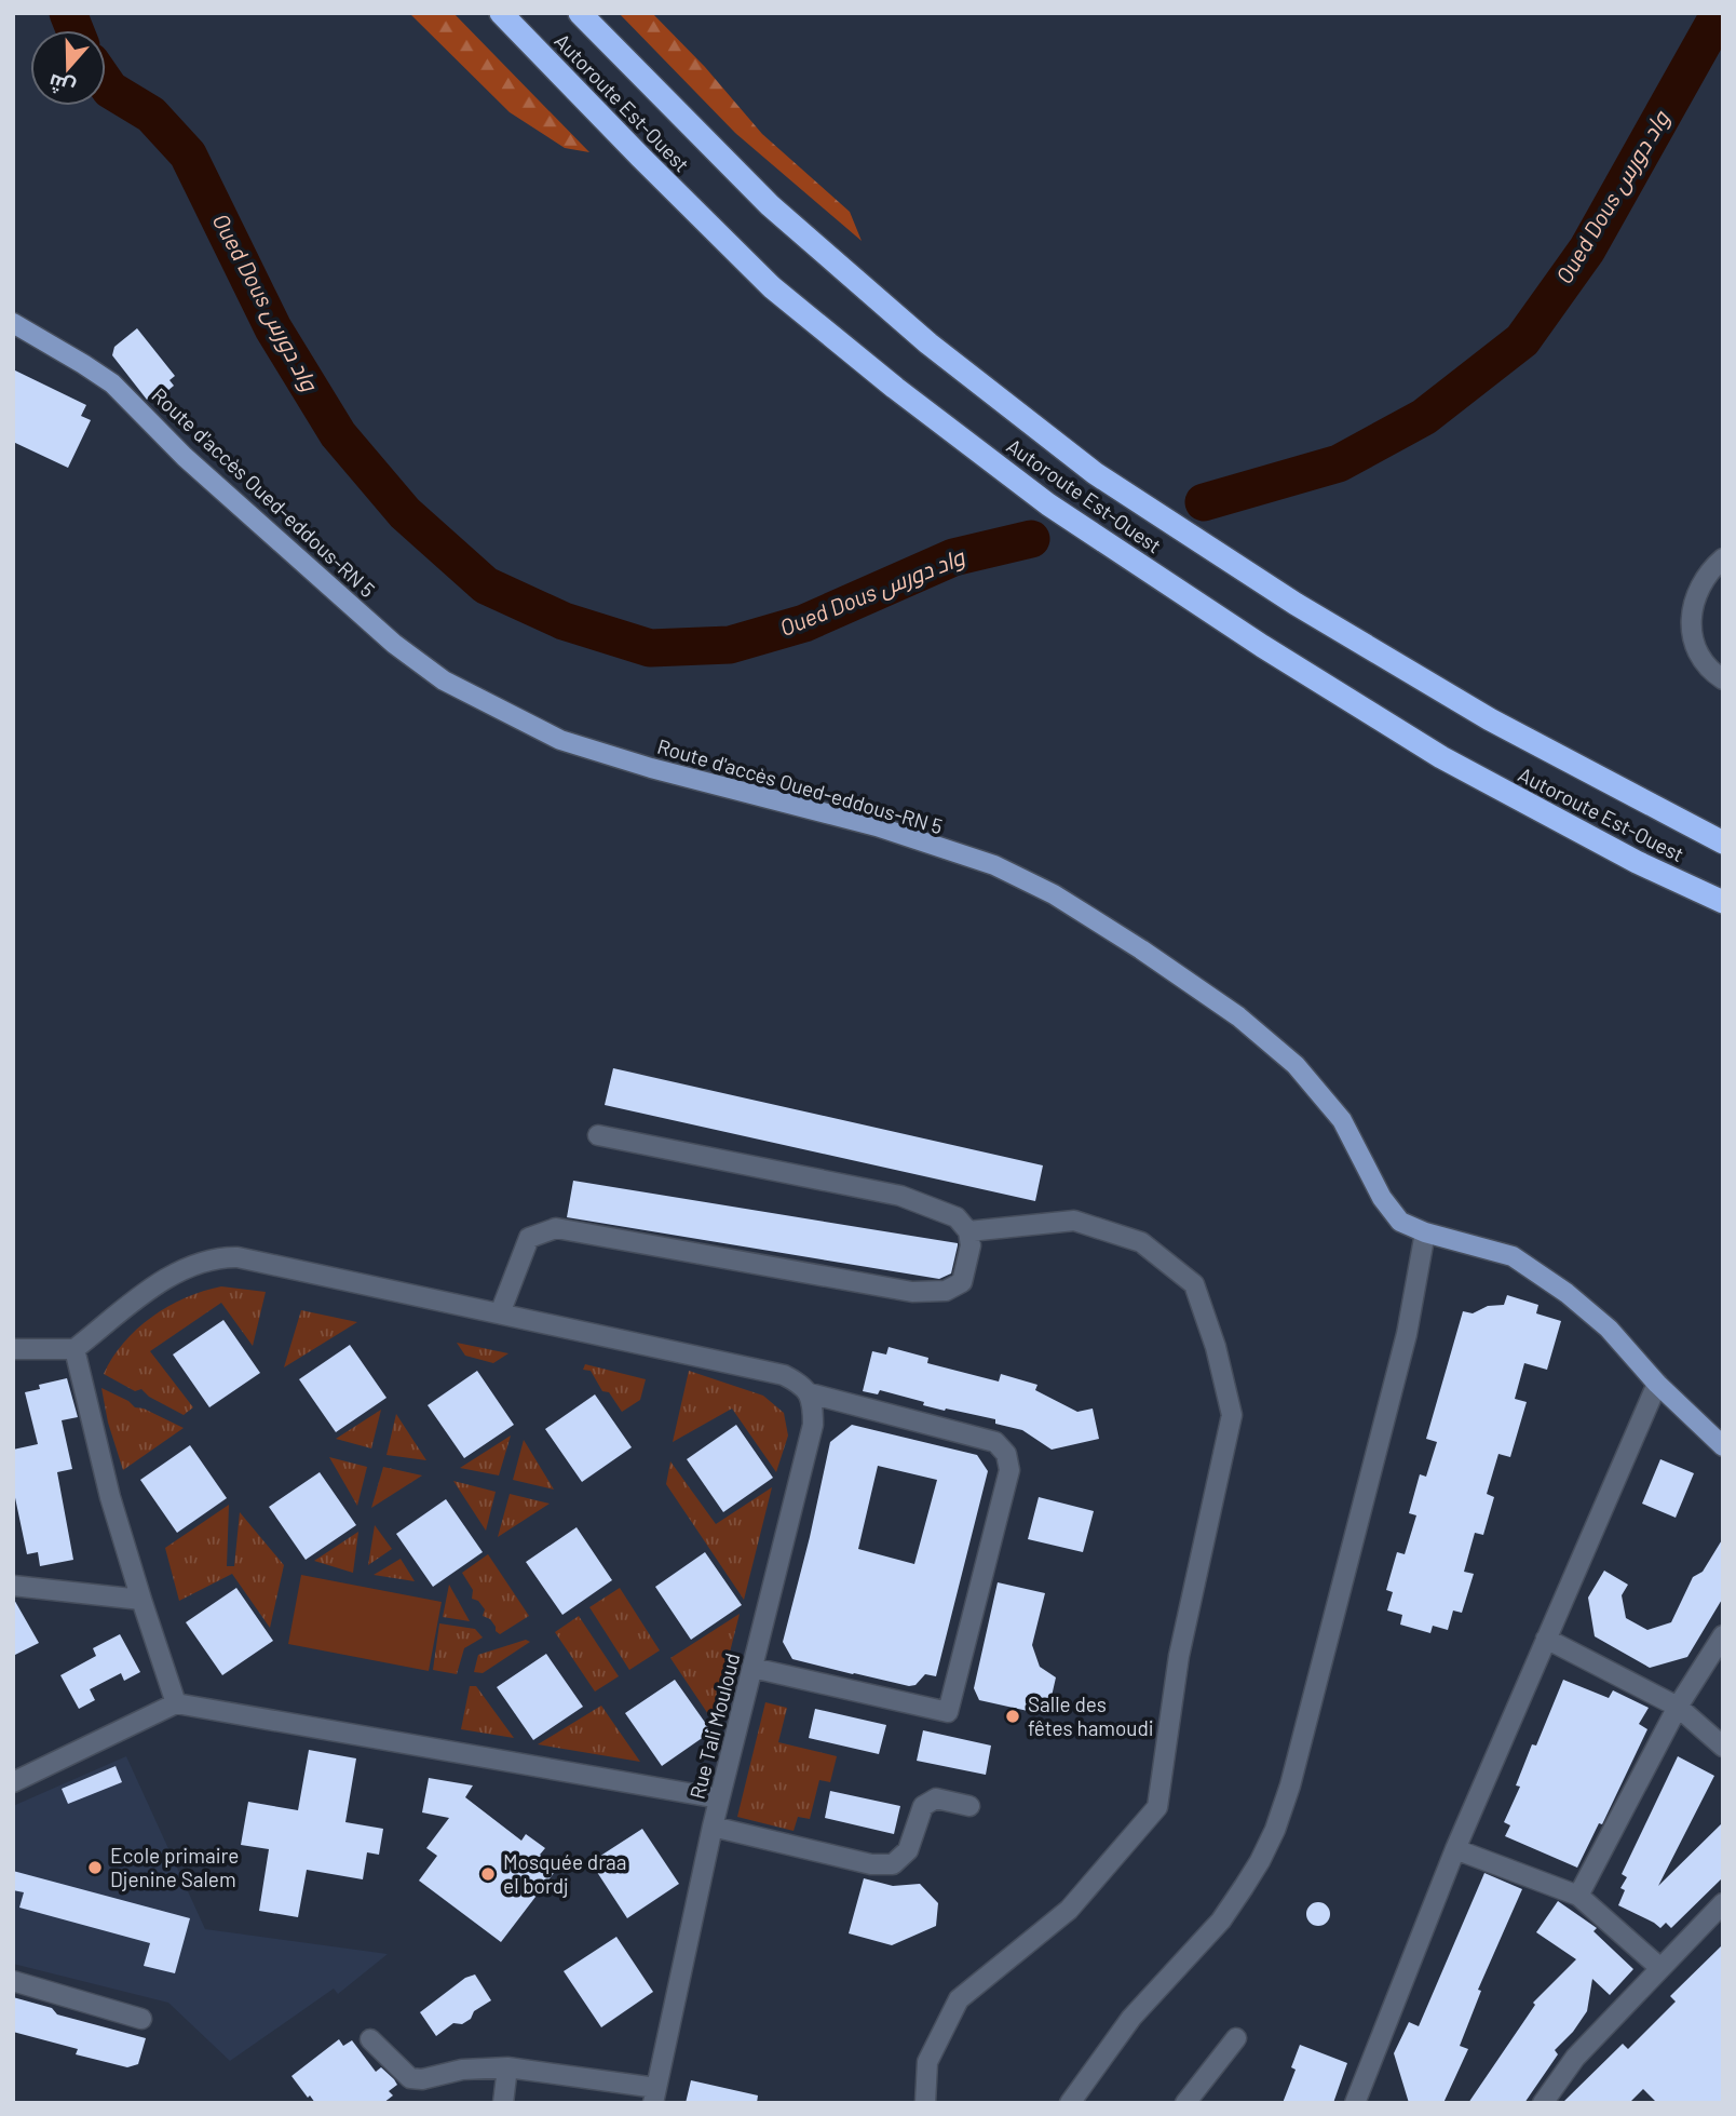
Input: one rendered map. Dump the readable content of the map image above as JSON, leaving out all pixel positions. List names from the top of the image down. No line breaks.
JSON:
{"streets":{"highway":["Autoroute Est-Ouest"],"main road":["Route d'accès Oued-eddous-RN 5"],"street":["Rue Tali Mouloud"]},"water":["Oued Dous واد دورس"],"places":["Salle des fêtes hamoudi","Ecole primaire Djenine Salem","Mosquée draa el bordj"],"north":"bottom"}
